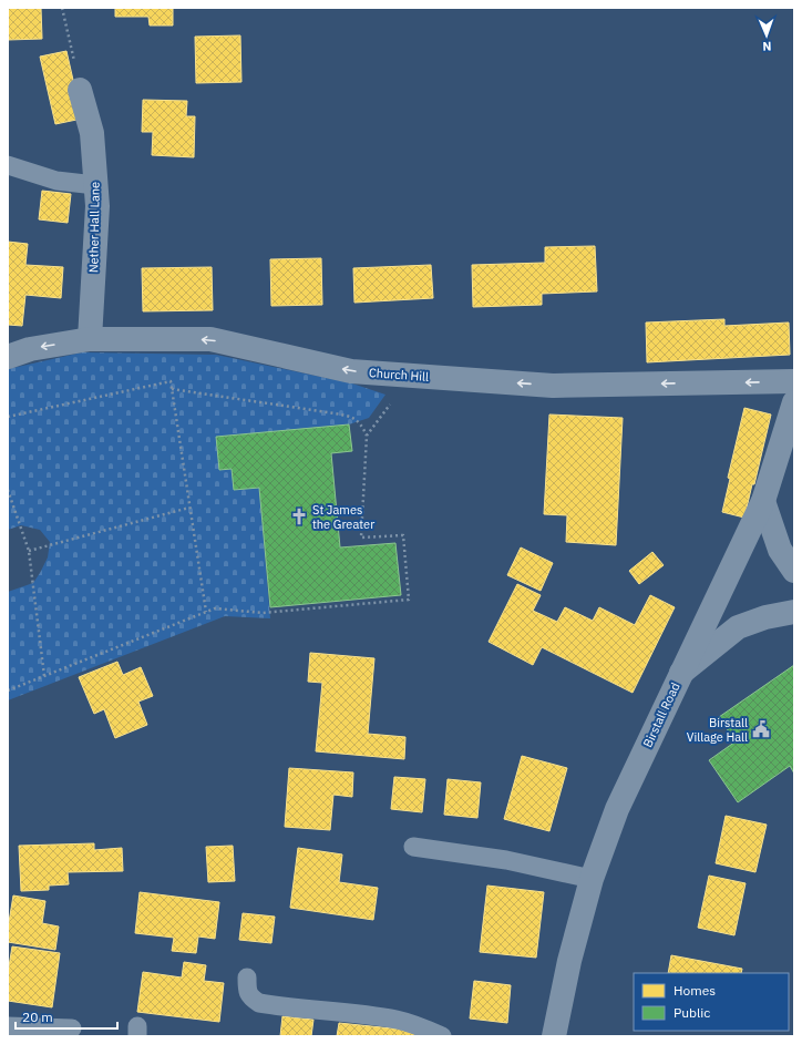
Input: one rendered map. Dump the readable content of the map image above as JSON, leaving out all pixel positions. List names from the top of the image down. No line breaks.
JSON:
{"streets":{"street":["Nether Hall Lane","Church Hill","Birstall Road"]},"crossings":[["Nether Hall Lane","Church Hill"]],"one_way":["Church Hill"],"places":{"church":["St James the Greater"],"public building":["Birstall Village Hall"]},"legend":["Homes","Public"],"scale_bar":"20 m","north":"bottom"}
